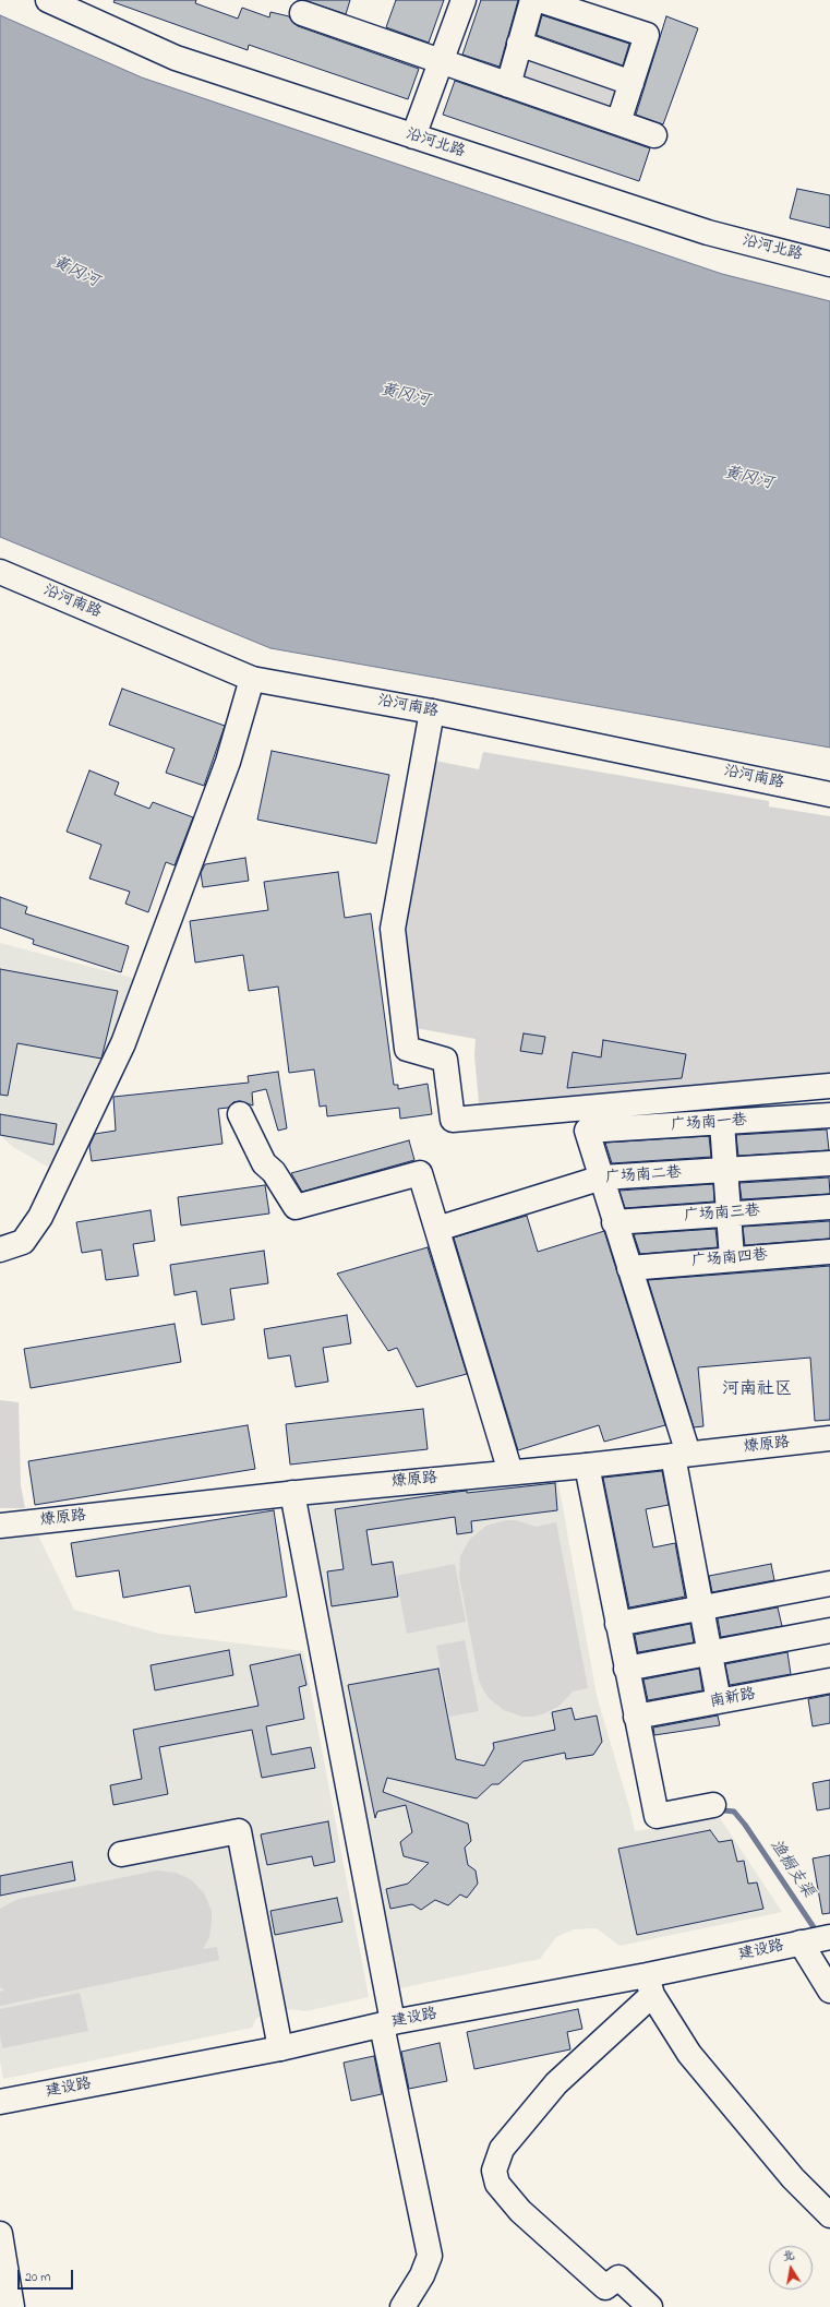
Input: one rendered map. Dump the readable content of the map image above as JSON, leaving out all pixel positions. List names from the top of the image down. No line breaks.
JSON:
{"streets":{"street":["沿河北路","沿河南路","广场南一巷","广场南二巷","广场南三巷","广场南四巷","燎原路","南新路","建设路"]},"crossings":[["广场南一巷","广场南二巷"]],"districts":["河南社区"],"water":["黄冈河","渔橱支渠"],"scale_bar":"20 m","north":"top"}
